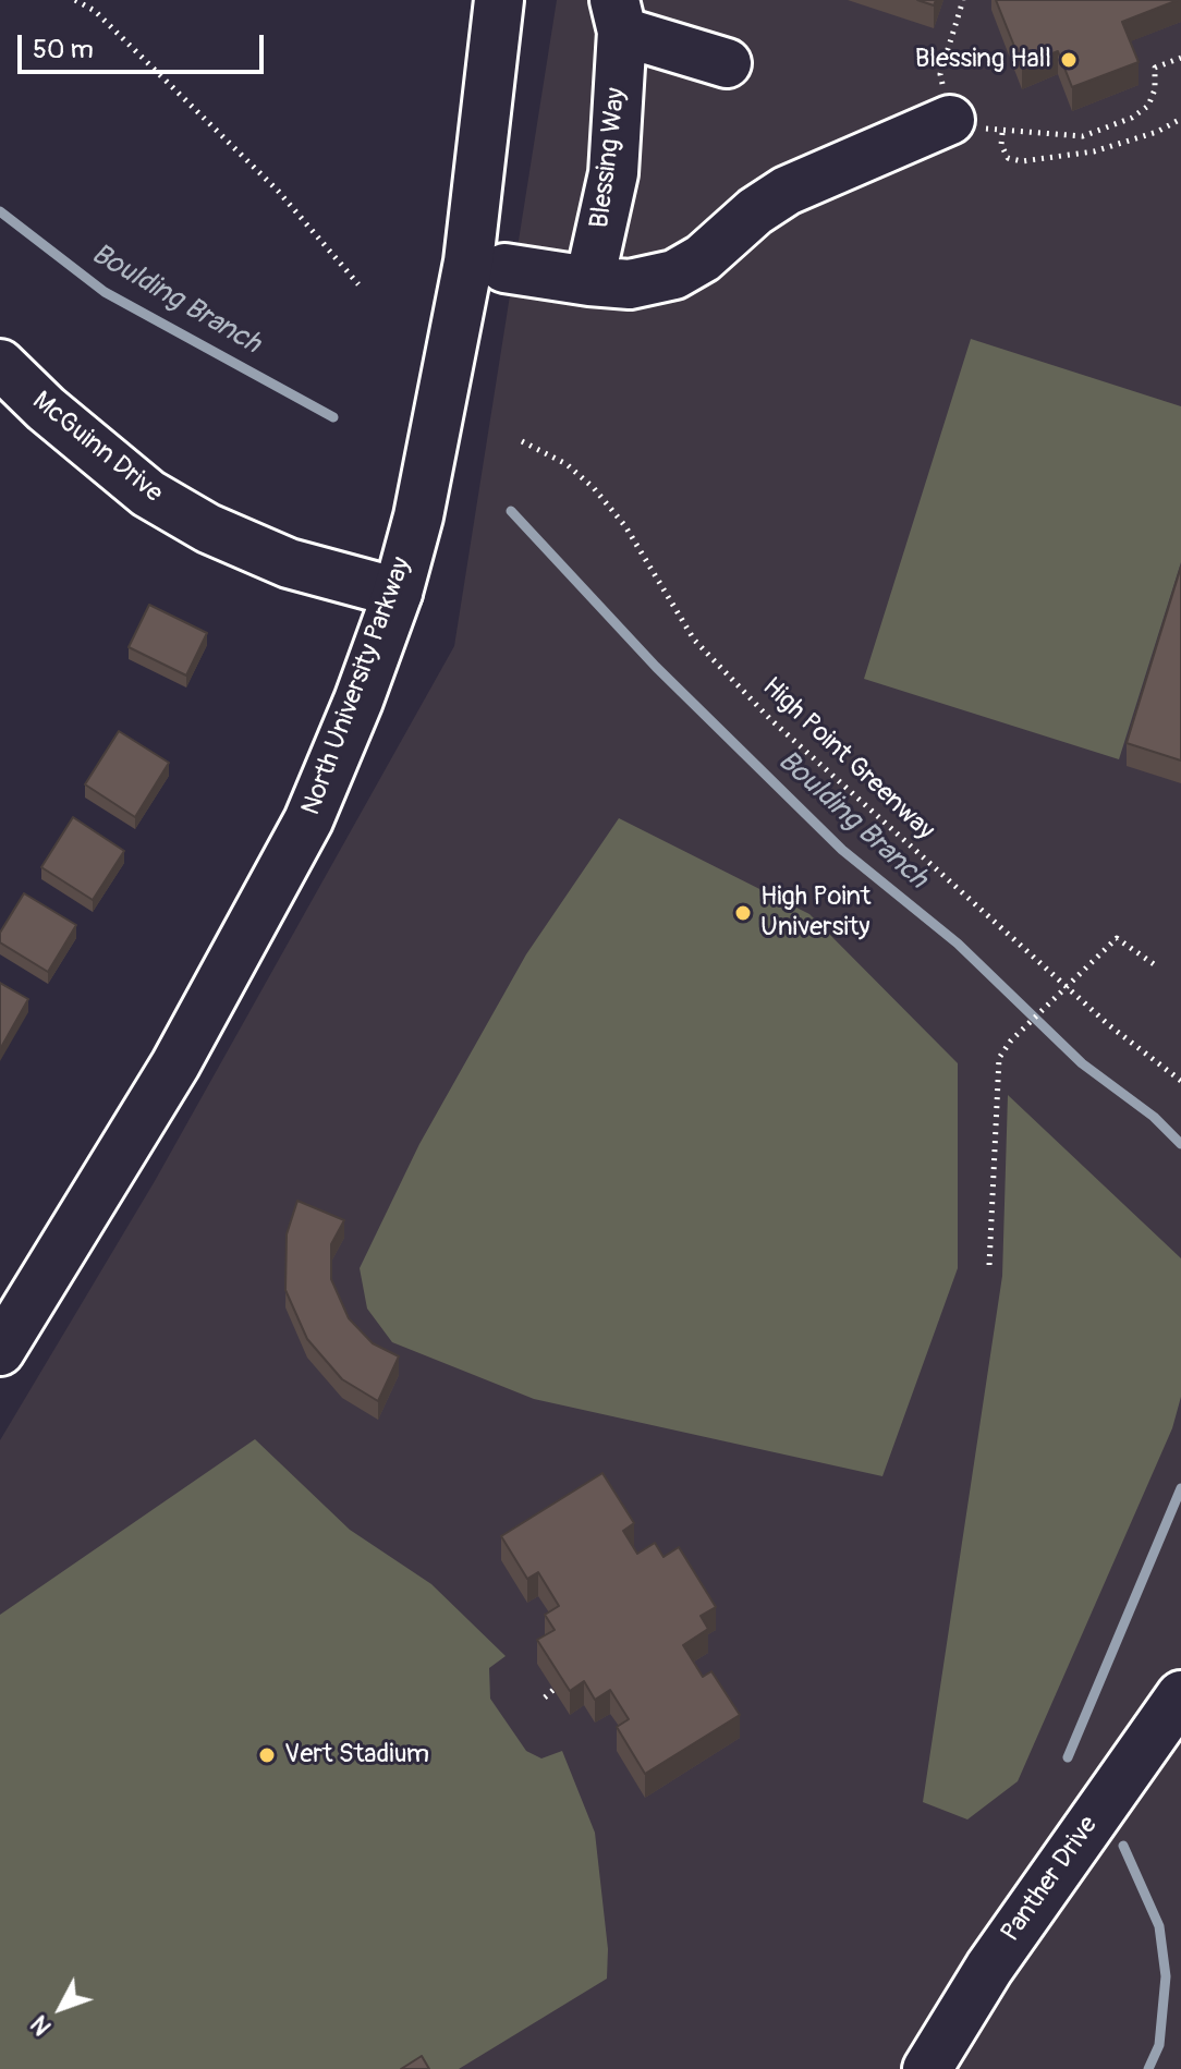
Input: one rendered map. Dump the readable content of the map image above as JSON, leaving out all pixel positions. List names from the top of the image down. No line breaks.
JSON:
{"streets":{"main road":["Blessing Way","McGuinn Drive","North University Parkway","Panther Drive"],"path":["High Point Greenway"]},"crossings":[["McGuinn Drive","North University Parkway"]],"water":["Boulding Branch"],"places":["Blessing Hall","High Point University","Vert Stadium"],"scale_bar":"50 m","north":"bottom left"}
